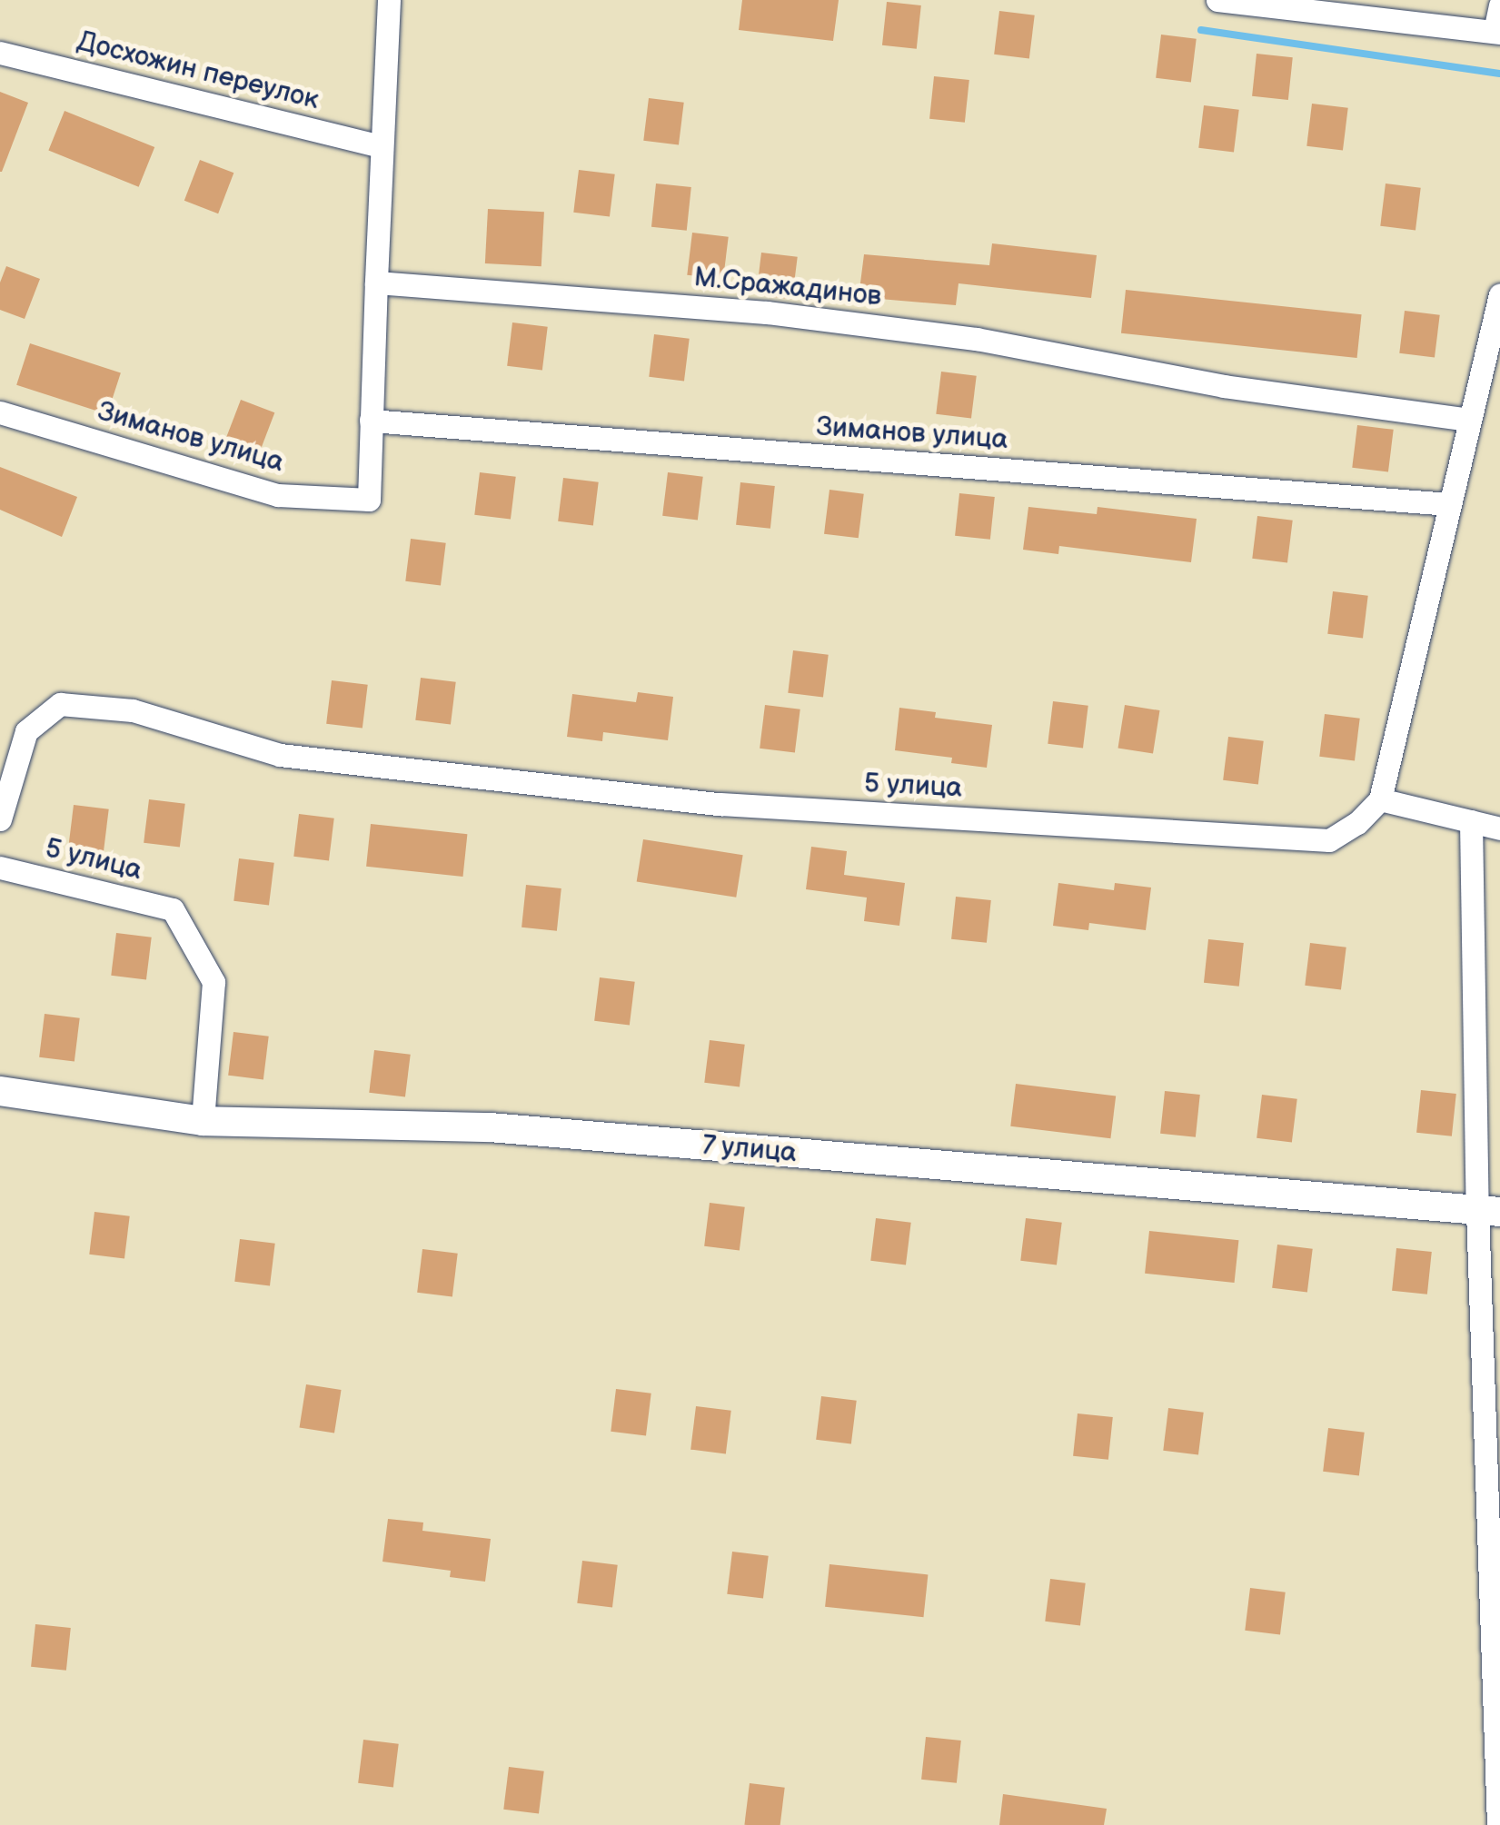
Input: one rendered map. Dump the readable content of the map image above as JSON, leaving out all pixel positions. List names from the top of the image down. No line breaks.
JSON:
{"streets":{"street":["Досхожин переулок","М.Сражадинов","Зиманов улица","5 улица","7 улица"]},"crossings":[["5 улица","7 улица"]]}
